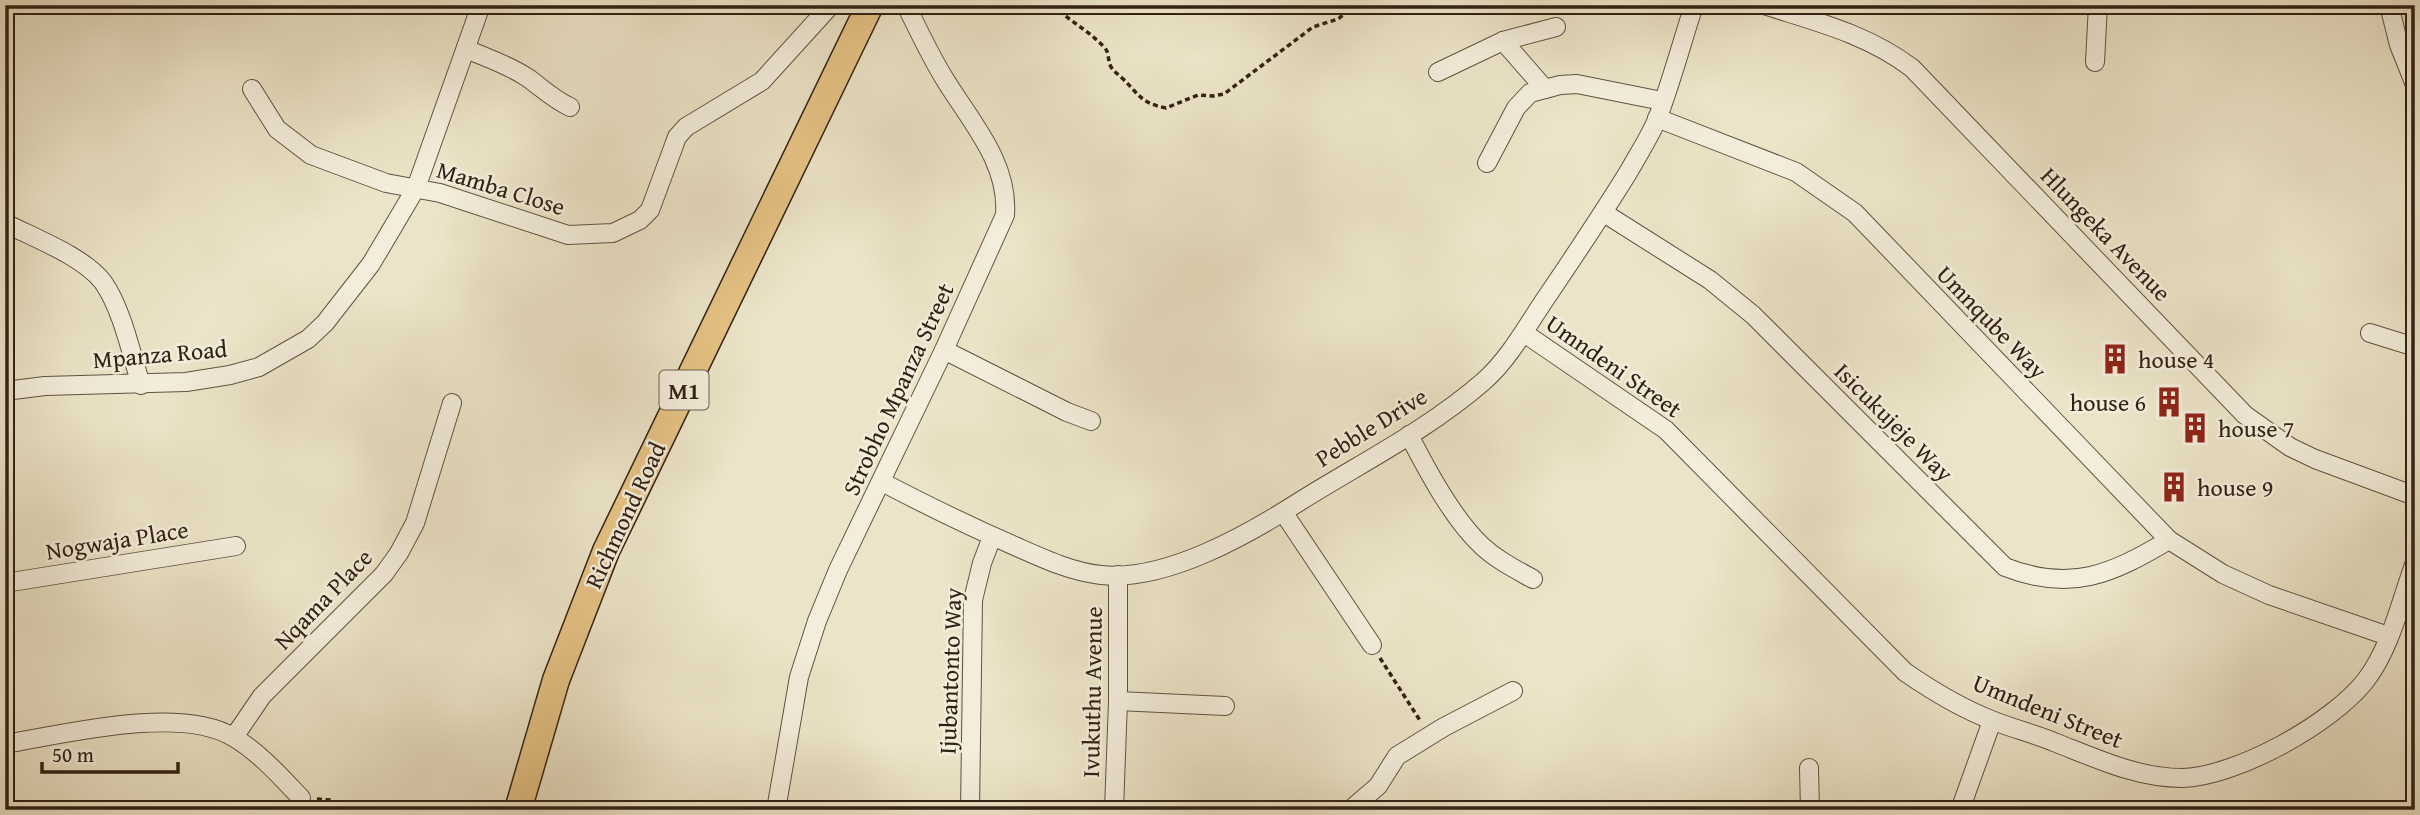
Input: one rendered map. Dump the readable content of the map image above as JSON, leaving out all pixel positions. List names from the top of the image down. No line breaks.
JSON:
{"streets":{"highway":["M1","Richmond Road"],"street":["Mamba Close","Hlungeka Avenue","Umnqube Way","Mpanza Road","Umndeni Street","Strobho Mpanza Street","Isicukujeje Way","Pebble Drive","Nogwaja Place","Nqama Place","Ijubantonto Way","Ivukuthu Avenue"]},"crossings":[["Mamba Close","Mpanza Road"],["Umnqube Way","Umndeni Street"],["Umnqube Way","Isicukujeje Way"],["Umnqube Way","Pebble Drive"],["Umndeni Street","Pebble Drive"],["Strobho Mpanza Street","Pebble Drive"],["Isicukujeje Way","Pebble Drive"],["Pebble Drive","Ijubantonto Way"],["Pebble Drive","Ivukuthu Avenue"]],"places":{"building":["house 4","house 6","house 7","house 9"]},"scale_bar":"50 m"}
